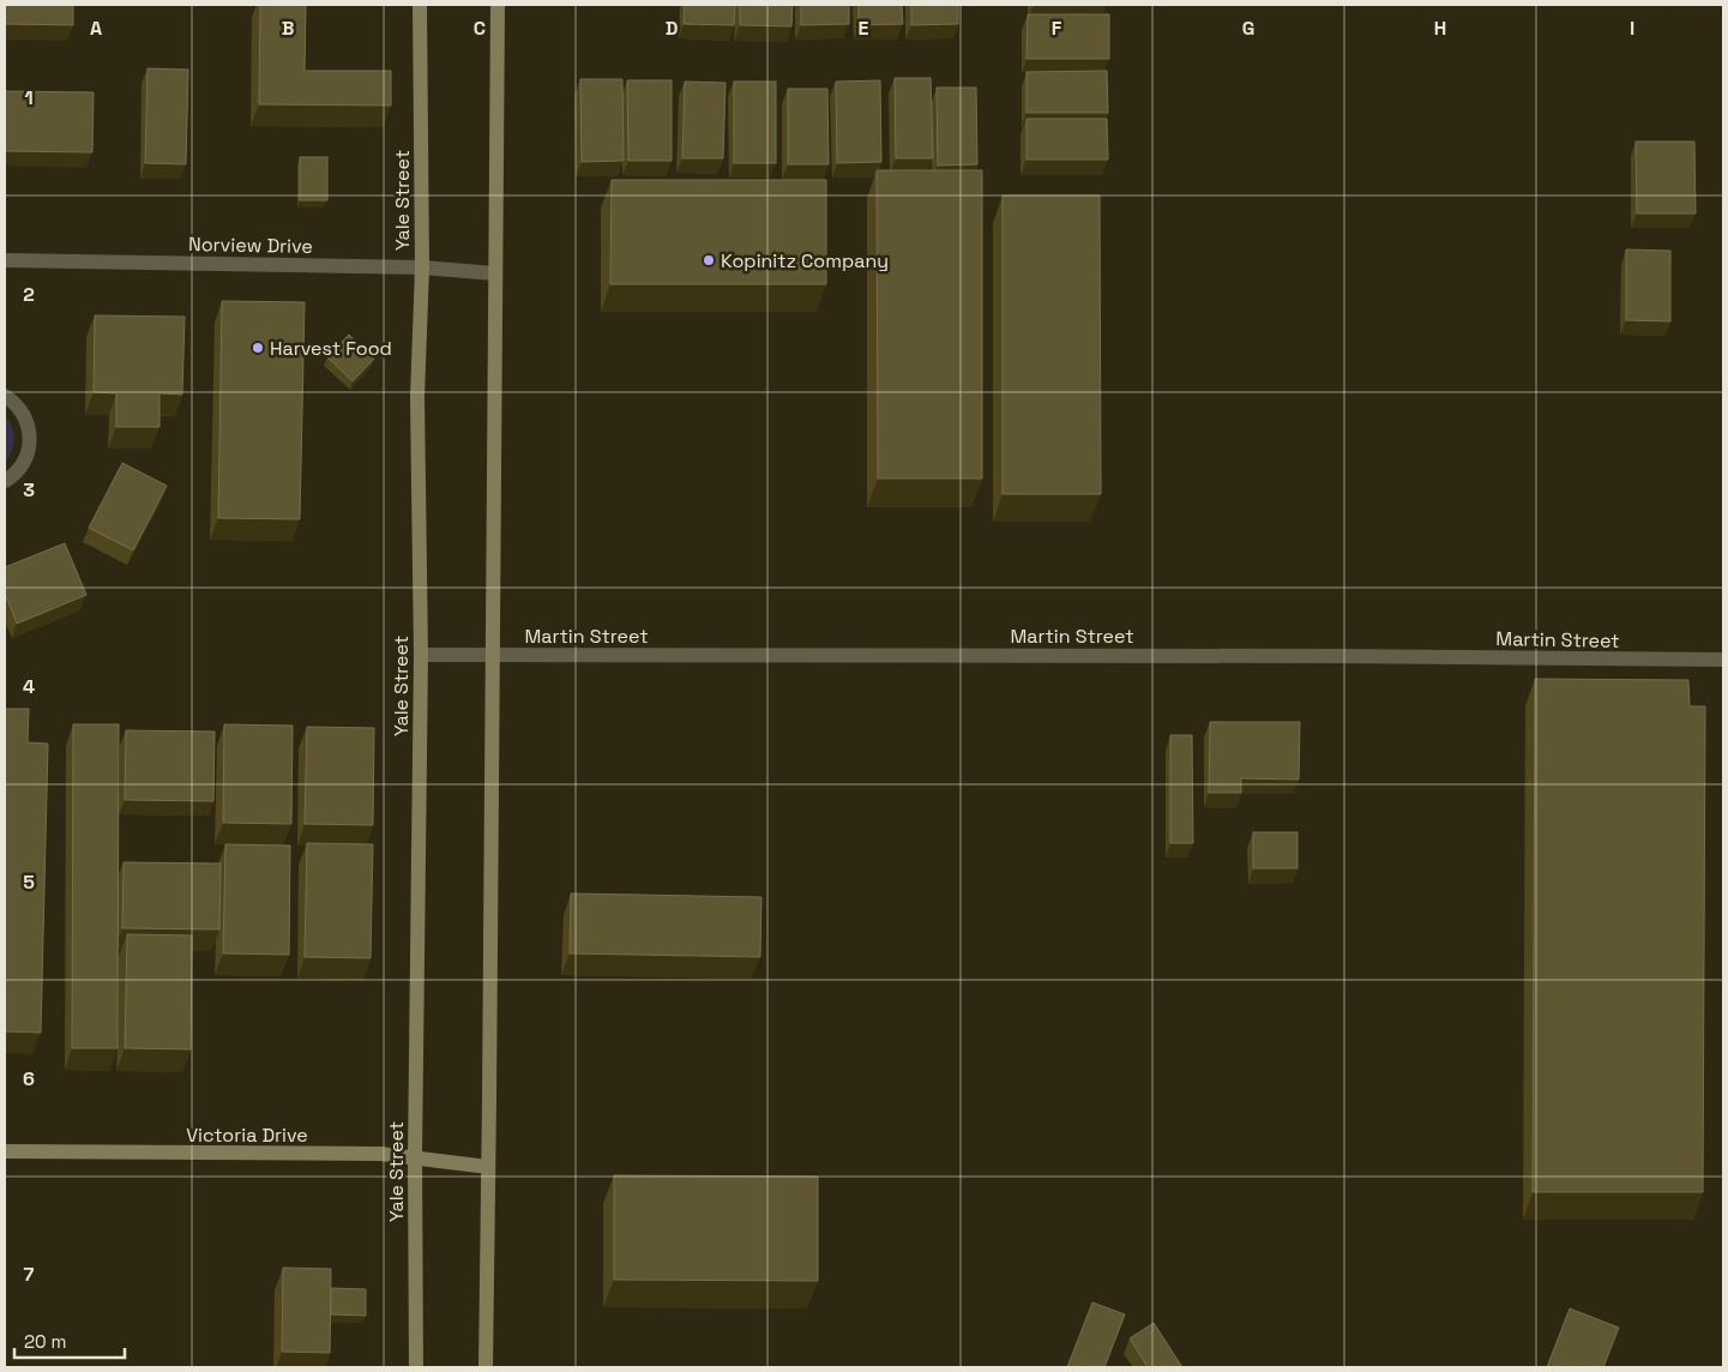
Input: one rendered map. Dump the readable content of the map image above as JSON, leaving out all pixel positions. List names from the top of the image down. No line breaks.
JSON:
{"streets":{"main road":["Yale Street","Victoria Drive"],"street":["Norview Drive","Martin Street"]},"crossings":[["Yale Street","Norview Drive"],["Yale Street","Martin Street"],["Yale Street","Victoria Drive"]],"places":["Kopinitz Company","Harvest Food"],"scale_bar":"20 m","grid":{"columns":["A","B","C","D","E","F","G","H","I"],"rows":["1","2","3","4","5","6","7"]}}
